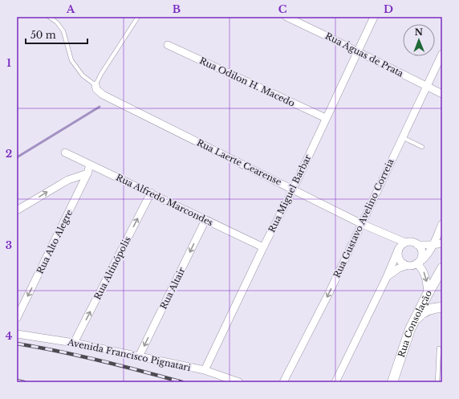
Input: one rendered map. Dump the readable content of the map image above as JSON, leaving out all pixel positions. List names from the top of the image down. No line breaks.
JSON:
{"streets":{"main road":["Rua Consolação"],"street":["Rua Águas de Prata","Rua Odilon H. Macedo","Rua Laerte Cearense","Rua Miguel Barbar","Rua Alfredo Marcondes","Rua Gustavo Avelino Correia","Rua Alto Alegre","Rua Altinópolis","Rua Altair","Avenida Francisco Pignatari"]},"crossings":[["Rua Águas de Prata","Rua Miguel Barbar"],["Rua Águas de Prata","Rua Gustavo Avelino Correia"],["Rua Odilon H. Macedo","Rua Miguel Barbar"],["Rua Laerte Cearense","Rua Miguel Barbar"],["Rua Laerte Cearense","Rua Gustavo Avelino Correia"],["Rua Miguel Barbar","Rua Alfredo Marcondes"],["Rua Miguel Barbar","Avenida Francisco Pignatari"],["Rua Alfredo Marcondes","Rua Alto Alegre"],["Rua Alfredo Marcondes","Rua Altinópolis"],["Rua Alfredo Marcondes","Rua Altair"],["Rua Altinópolis","Avenida Francisco Pignatari"],["Rua Altair","Avenida Francisco Pignatari"]],"one_way":["Rua Alto Alegre","Rua Altinópolis","Rua Altair"],"scale_bar":"50 m","north":"top","grid":{"columns":["A","B","C","D"],"rows":["1","2","3","4"]}}
